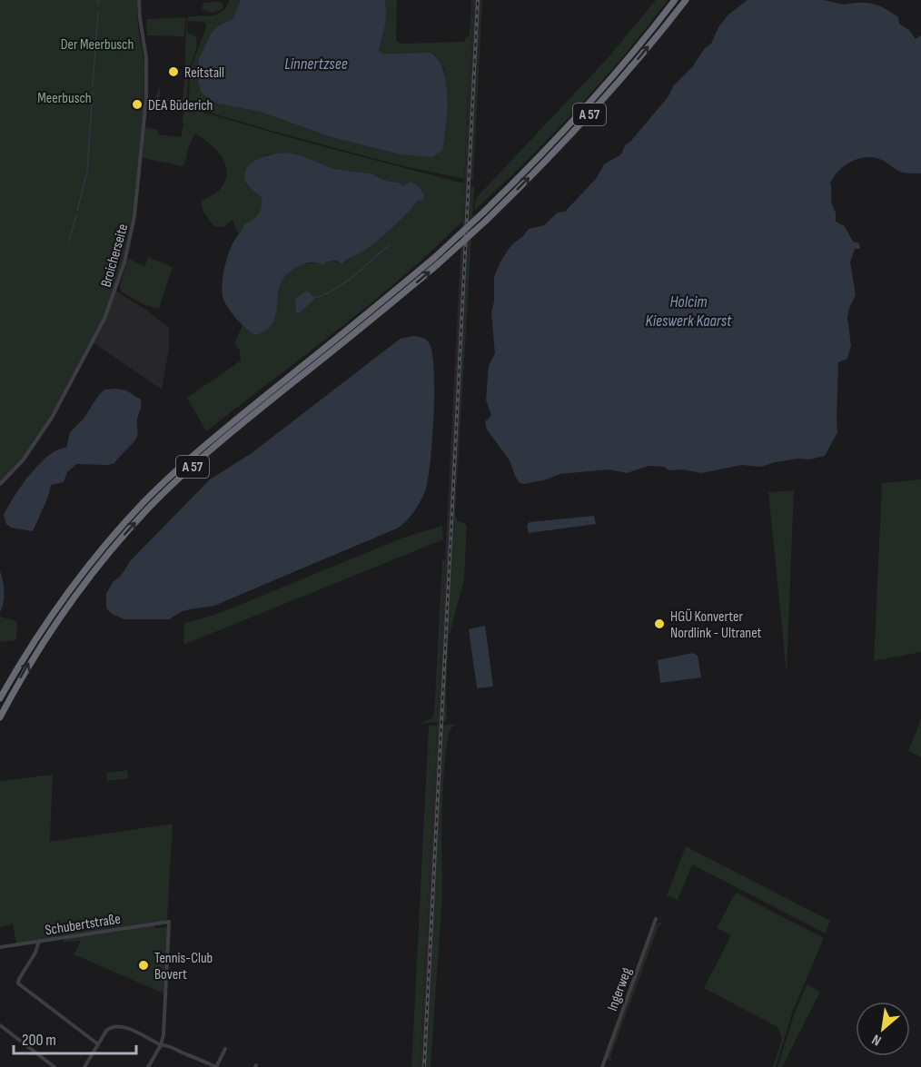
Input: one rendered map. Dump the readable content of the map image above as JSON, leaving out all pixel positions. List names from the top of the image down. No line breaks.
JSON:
{"streets":{"highway":["A 57"],"street":["Broicherseite","Schubertstraße","Ingerweg"]},"water":["Linnertzsee","Holcim Kieswerk Kaarst"],"parks":["Der Meerbusch","Meerbusch"],"places":["Reitstall","DEA Büderich","HGÜ Konverter Nordlink - Ultranet","Tennis-Club Bovert"],"scale_bar":"200 m","north":"bottom left"}
